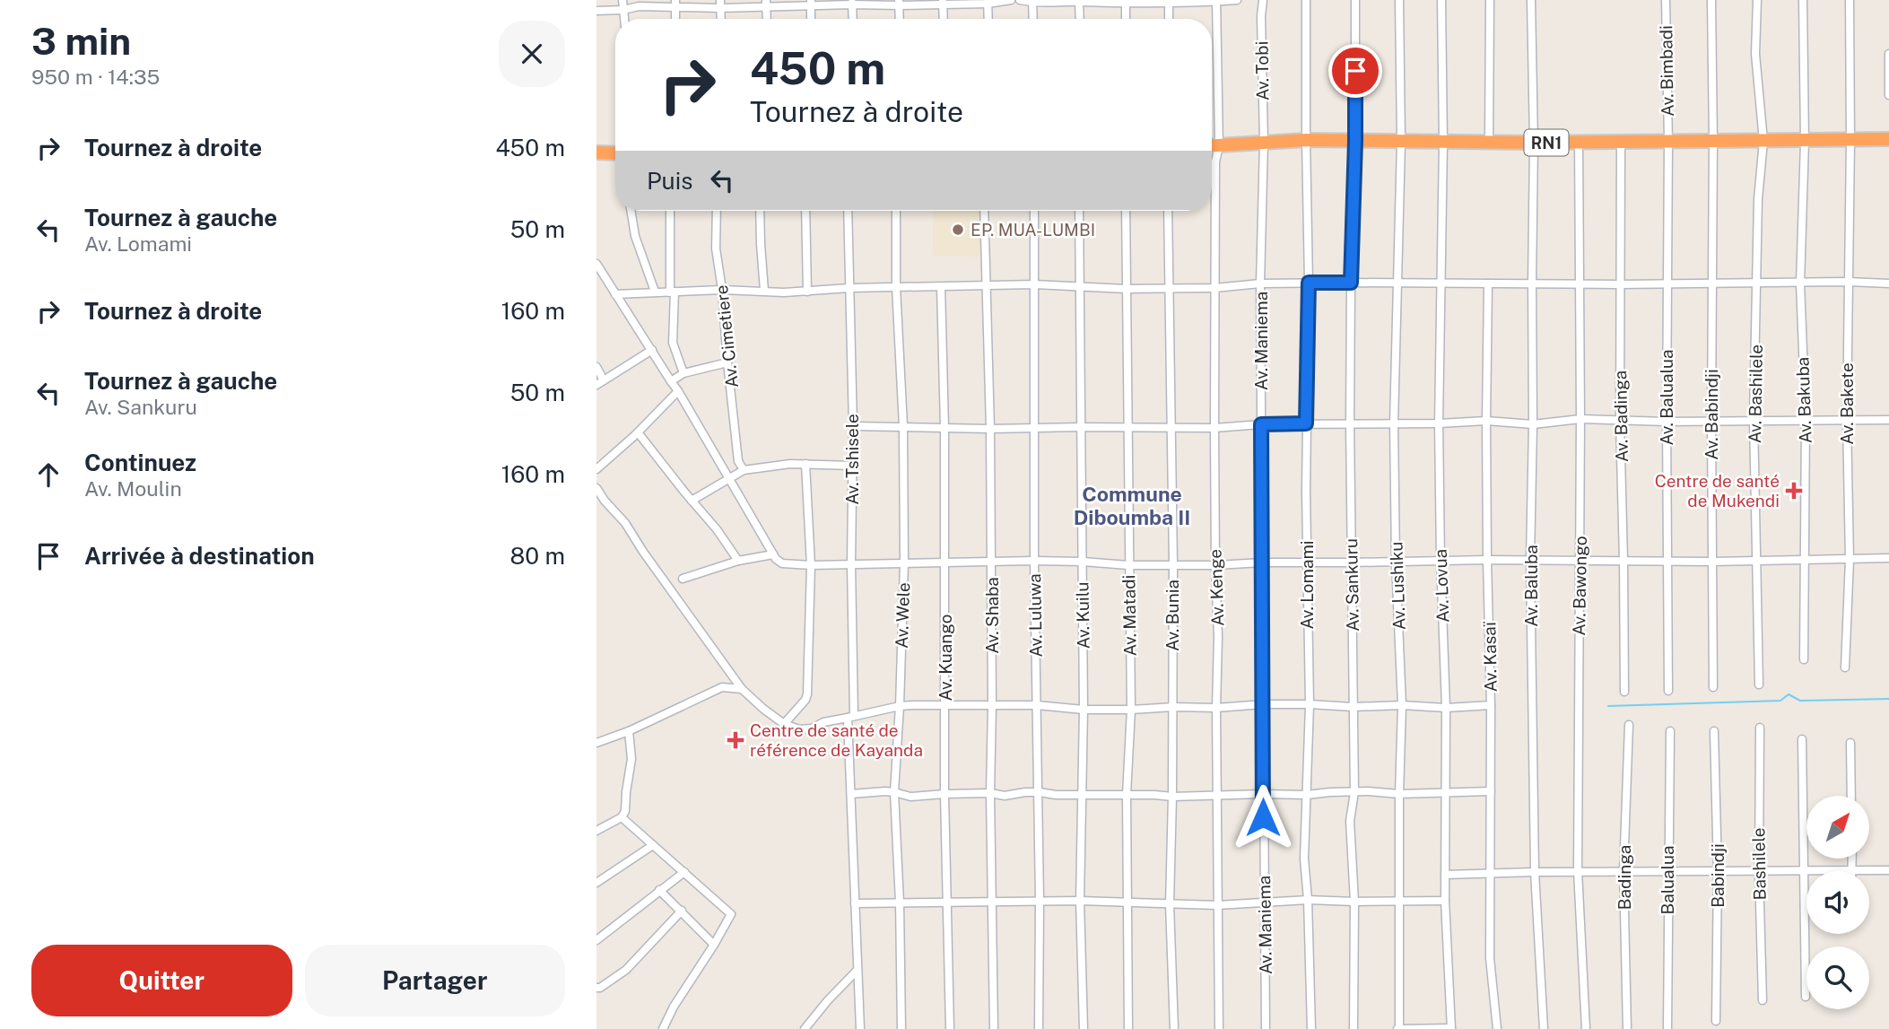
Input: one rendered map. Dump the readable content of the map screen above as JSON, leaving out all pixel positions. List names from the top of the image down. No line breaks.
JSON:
{"streets":{"highway":["RN1"],"street":["Av. Tobi","Av. Bimbadi","Av. Cimetiere","Av. Maniema","Av. Bashilele","Av. Balualua","Av. Bakuba","Av. Bakete","Av. Babindji","Av. Badinga","Av. Tshisele","Av. Lomami","Av. Sankuru","Av. Lushiku","Av. Lovua","Av. Baluba","Av. Bawongo","Av. Kenge","Av. Wele","Av. Shaba","Av. Luluwa","Av. Kuilu","Av. Matadi","Av. Bunia","Av. Kasaï","Av. Kuango","Bashilele","Babindji","Badinga","Balualua"]},"crossings":[["Av. Tobi","RN1"],["Av. Tobi","Av. Maniema"],["Av. Bimbadi","RN1"],["Av. Bimbadi","Av. Balualua"],["RN1","Av. Maniema"],["RN1","Av. Bashilele"],["RN1","Av. Balualua"],["RN1","Av. Bakuba"],["RN1","Av. Bakete"],["RN1","Av. Babindji"],["RN1","Av. Badinga"],["RN1","Av. Lomami"],["RN1","Av. Sankuru"],["RN1","Av. Lushiku"],["RN1","Av. Lovua"],["RN1","Av. Baluba"],["RN1","Av. Bawongo"],["RN1","Av. Kenge"]],"districts":["Commune Diboumba II"],"places":{"other":["EP. MUA-LUMBI"],"health":["Centre de santé de Mukendi","Centre de santé de référence de Kayanda"]},"north":"top right","page":{"heading":["3 min","950 m · 14:35"],"turn":["450 m","Tournez à droite"],"list":[{"name":"Tournez à droite","value":"450 m"},{"name":"Tournez à gauche","note":"Av. Lomami","value":"50 m"},{"name":"Tournez à droite","value":"160 m"},{"name":"Tournez à gauche","note":"Av. Sankuru","value":"50 m"},{"name":"Continuez","note":"Av. Moulin","value":"160 m"},{"name":"Arrivée à destination","value":"80 m"}],"then":"Puis","buttons":["Quitter","Partager"]}}
